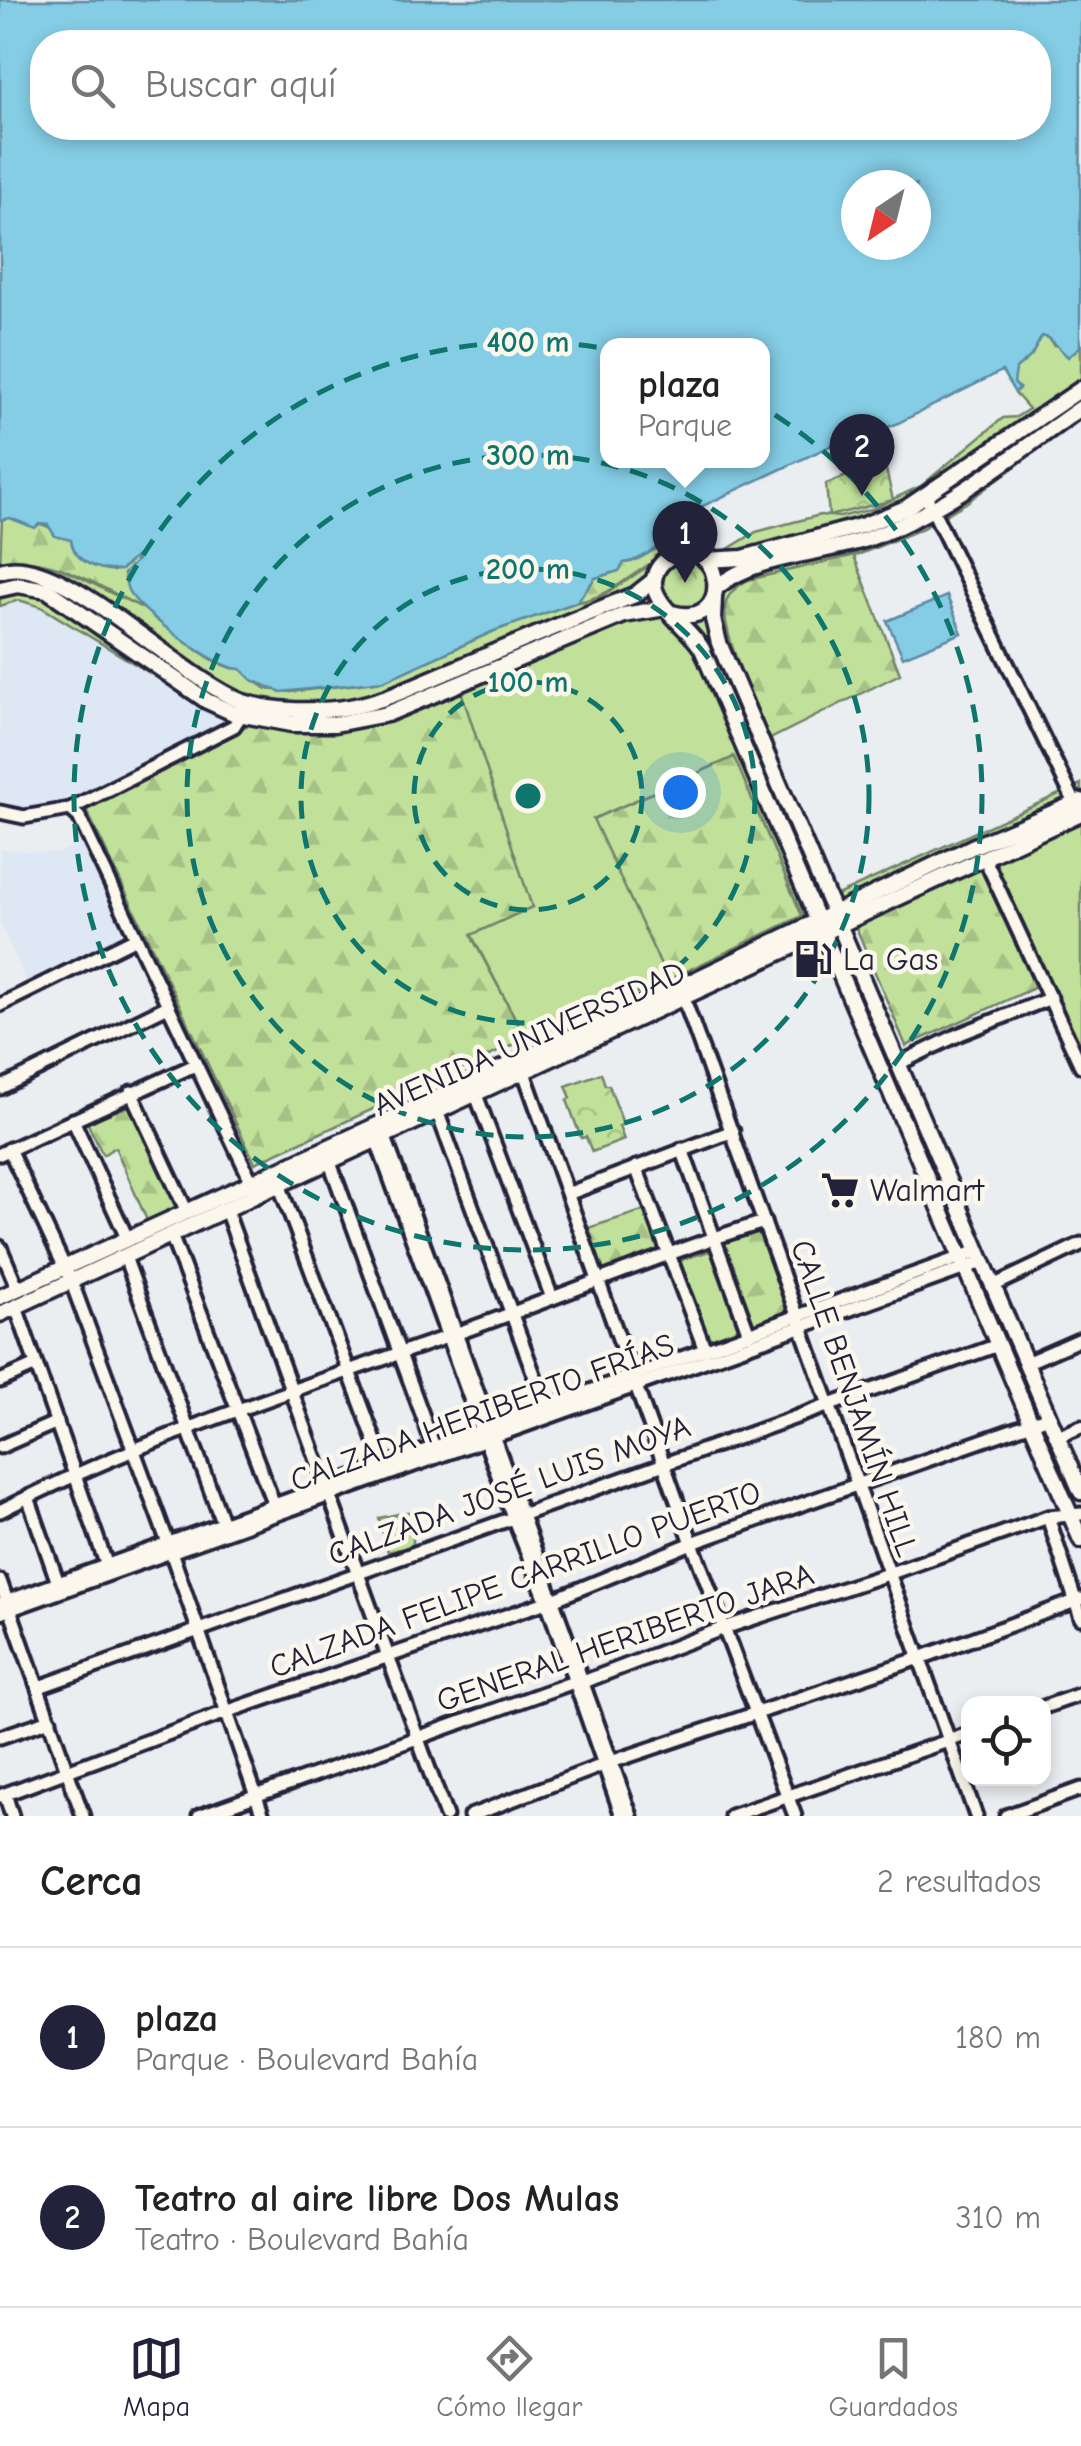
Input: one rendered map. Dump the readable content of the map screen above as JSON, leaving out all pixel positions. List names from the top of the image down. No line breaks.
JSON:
{"streets":{"main road":["AVENIDA UNIVERSIDAD"],"street":["CALLE BENJAMÍN HILL","CALZADA HERIBERTO FRÍAS","CALZADA JOSÉ LUIS MOYA","CALZADA FELIPE CARRILLO PUERTO","GENERAL HERIBERTO JARA"]},"crossings":[["AVENIDA UNIVERSIDAD","CALLE BENJAMÍN HILL"],["CALLE BENJAMÍN HILL","CALZADA HERIBERTO FRÍAS"],["CALLE BENJAMÍN HILL","CALZADA JOSÉ LUIS MOYA"],["CALLE BENJAMÍN HILL","CALZADA FELIPE CARRILLO PUERTO"],["CALLE BENJAMÍN HILL","GENERAL HERIBERTO JARA"]],"places":{"fuel station":["La Gas"],"supermarket":["Walmart"]},"north":"bottom left","page":{"search":"Buscar aquí","popup":["plaza","Parque"],"pins":["2","1"],"heading":["Cerca","2 resultados"],"list":[{"mark":"1","name":"plaza","note":"Parque · Boulevard Bahía","value":"180 m"},{"mark":"2","name":"Teatro al aire libre Dos Mulas","note":"Teatro · Boulevard Bahía","value":"310 m"}],"nav":["Mapa","Cómo llegar","Guardados"]},"rings":["400 m","300 m","200 m","100 m"]}
